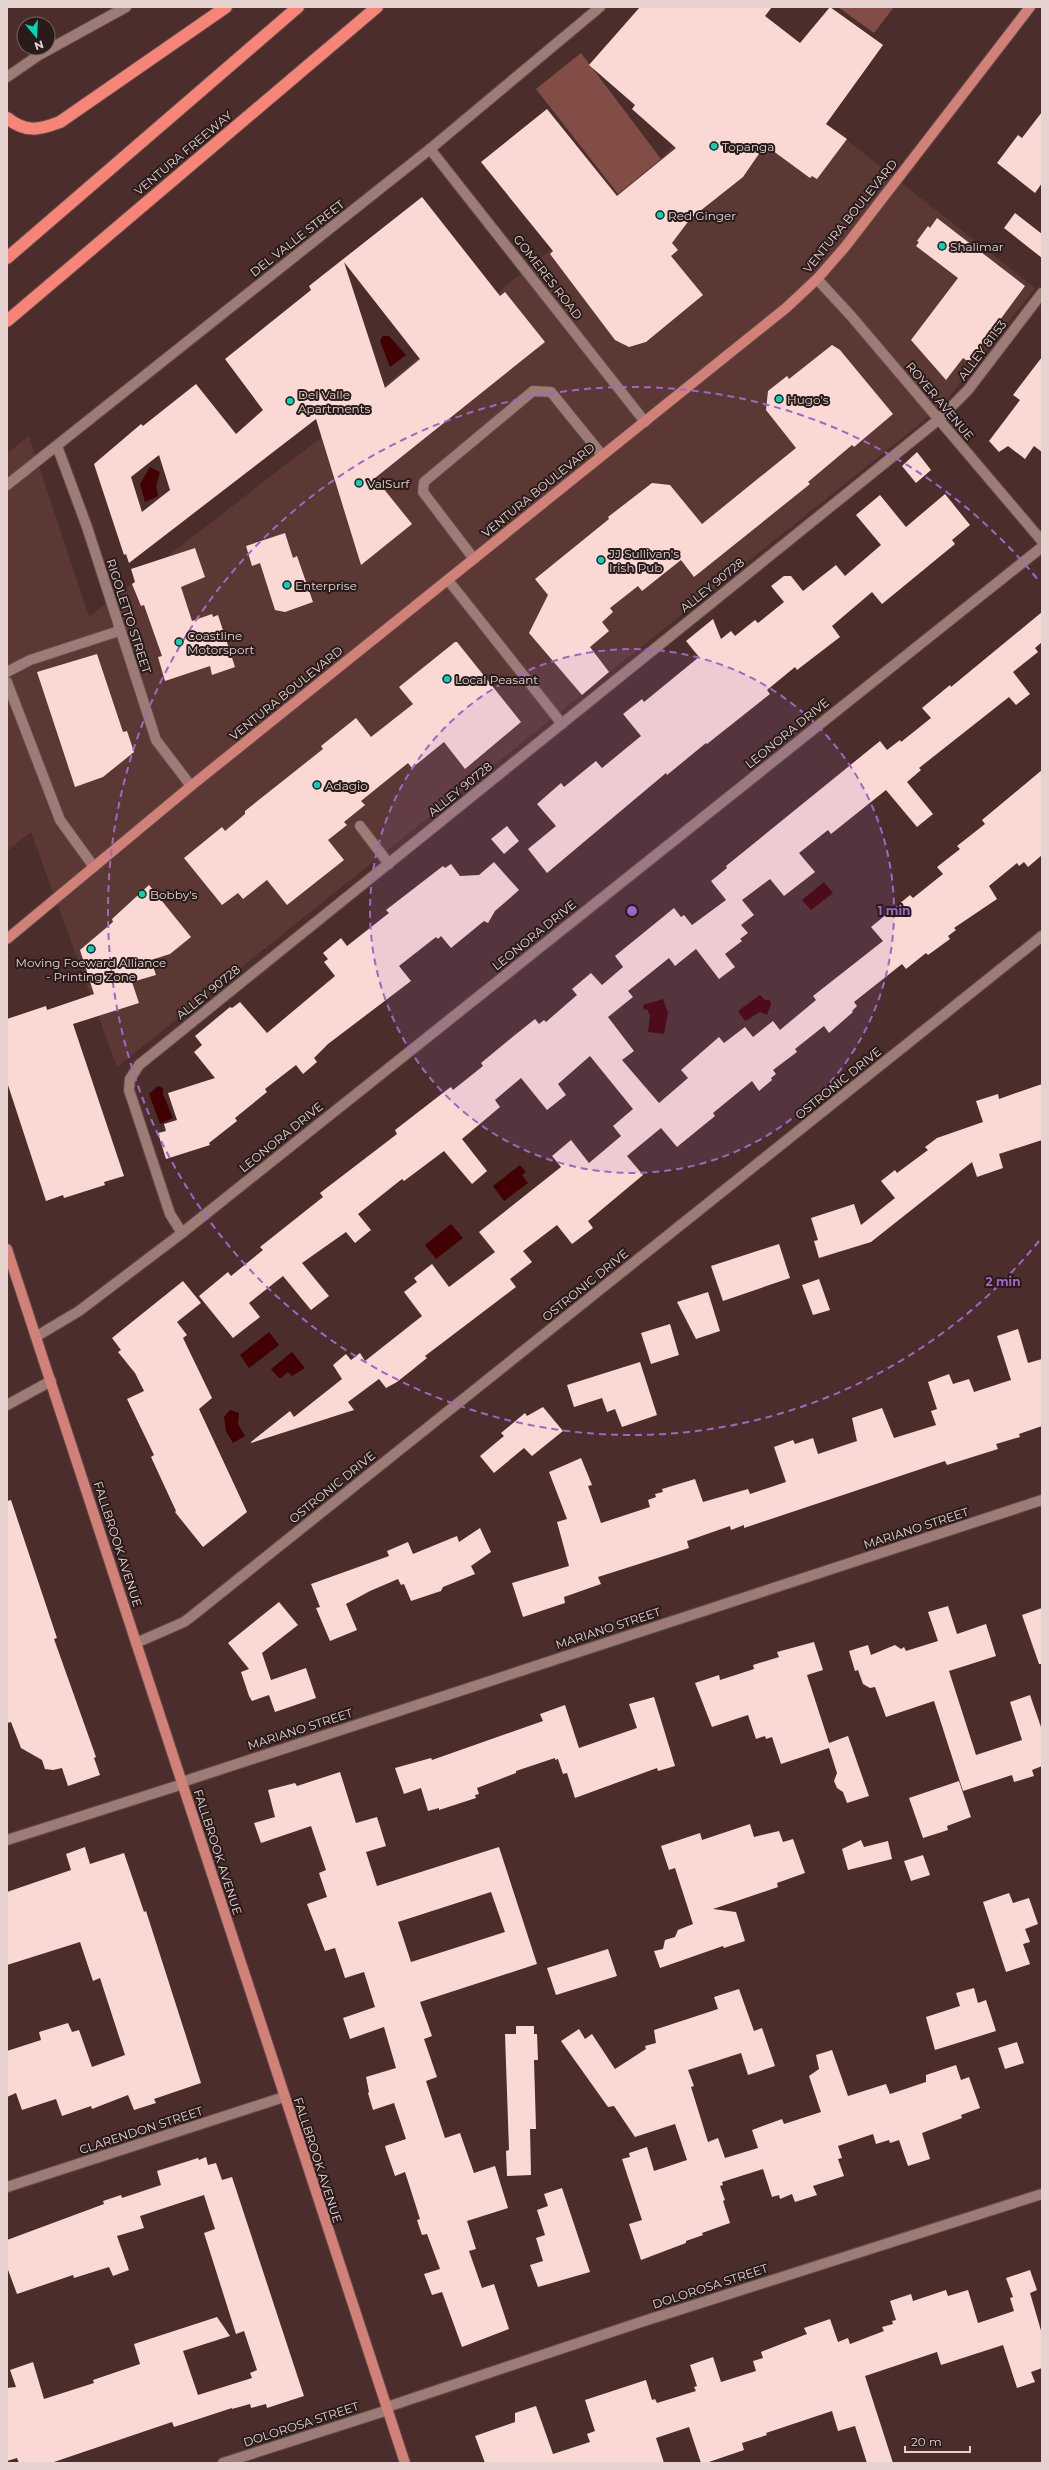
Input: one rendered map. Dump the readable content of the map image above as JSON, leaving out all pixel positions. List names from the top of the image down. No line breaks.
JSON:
{"streets":{"highway":["VENTURA FREEWAY"],"main road":["VENTURA BOULEVARD","FALLBROOK AVENUE"],"street":["DEL VALLE STREET","GOMERES ROAD","ALLEY 81153","ROYER AVENUE","ALLEY 90728","RIGOLETTO STREET","LEONORA DRIVE","OSTRONIC DRIVE","MARIANO STREET","CLARENDON STREET","DOLOROSA STREET"]},"crossings":[["VENTURA BOULEVARD","GOMERES ROAD"],["VENTURA BOULEVARD","ROYER AVENUE"],["VENTURA BOULEVARD","RIGOLETTO STREET"],["DEL VALLE STREET","GOMERES ROAD"],["DEL VALLE STREET","RIGOLETTO STREET"],["ALLEY 81153","ROYER AVENUE"],["ALLEY 81153","ALLEY 90728"],["ROYER AVENUE","ALLEY 90728"],["ALLEY 90728","LEONORA DRIVE"],["LEONORA DRIVE","FALLBROOK AVENUE"],["OSTRONIC DRIVE","FALLBROOK AVENUE"],["MARIANO STREET","FALLBROOK AVENUE"],["FALLBROOK AVENUE","CLARENDON STREET"],["FALLBROOK AVENUE","DOLOROSA STREET"]],"places":["Topanga","Red Ginger","Shalimar","Hugo's","Del Valle Apartments","ValSurf","JJ Sullivan's Irish Pub","Enterprise","Coastline Motorsport","Local Peasant","Adagio","Bobby's","Moving Foeward Alliance - Printing Zone"],"scale_bar":"20 m","north":"bottom","rings":["1 min","2 min"]}
